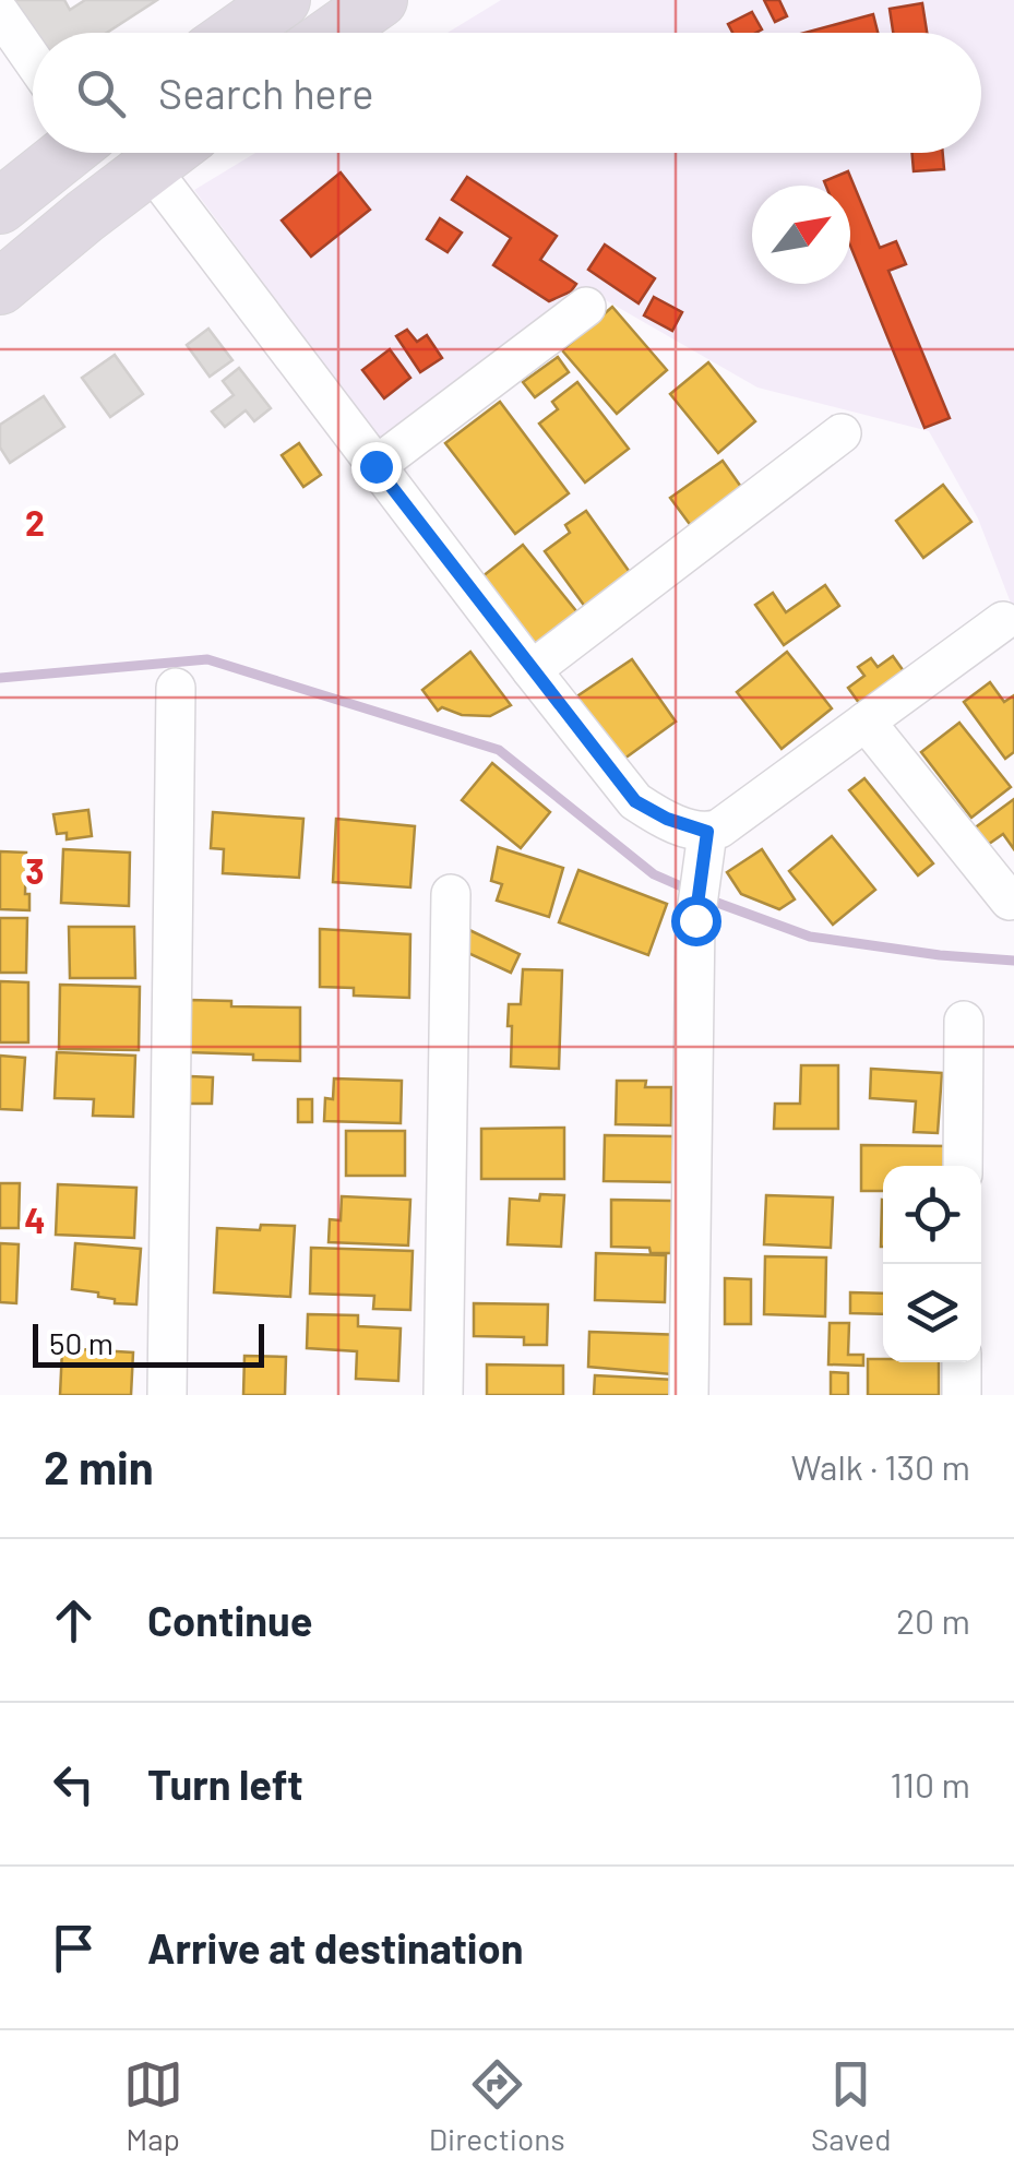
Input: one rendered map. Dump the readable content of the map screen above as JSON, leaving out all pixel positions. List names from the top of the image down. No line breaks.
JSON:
{"scale_bar":"50 m","north":"top right","page":{"search":"Search here","scale":"50 m","heading":["2 min","Walk · 130 m"],"list":[["Continue","20 m"],["Turn left","110 m"],"Arrive at destination"],"nav":["Map","Directions","Saved"]},"grid":{"rows":["2","3","4"]}}
